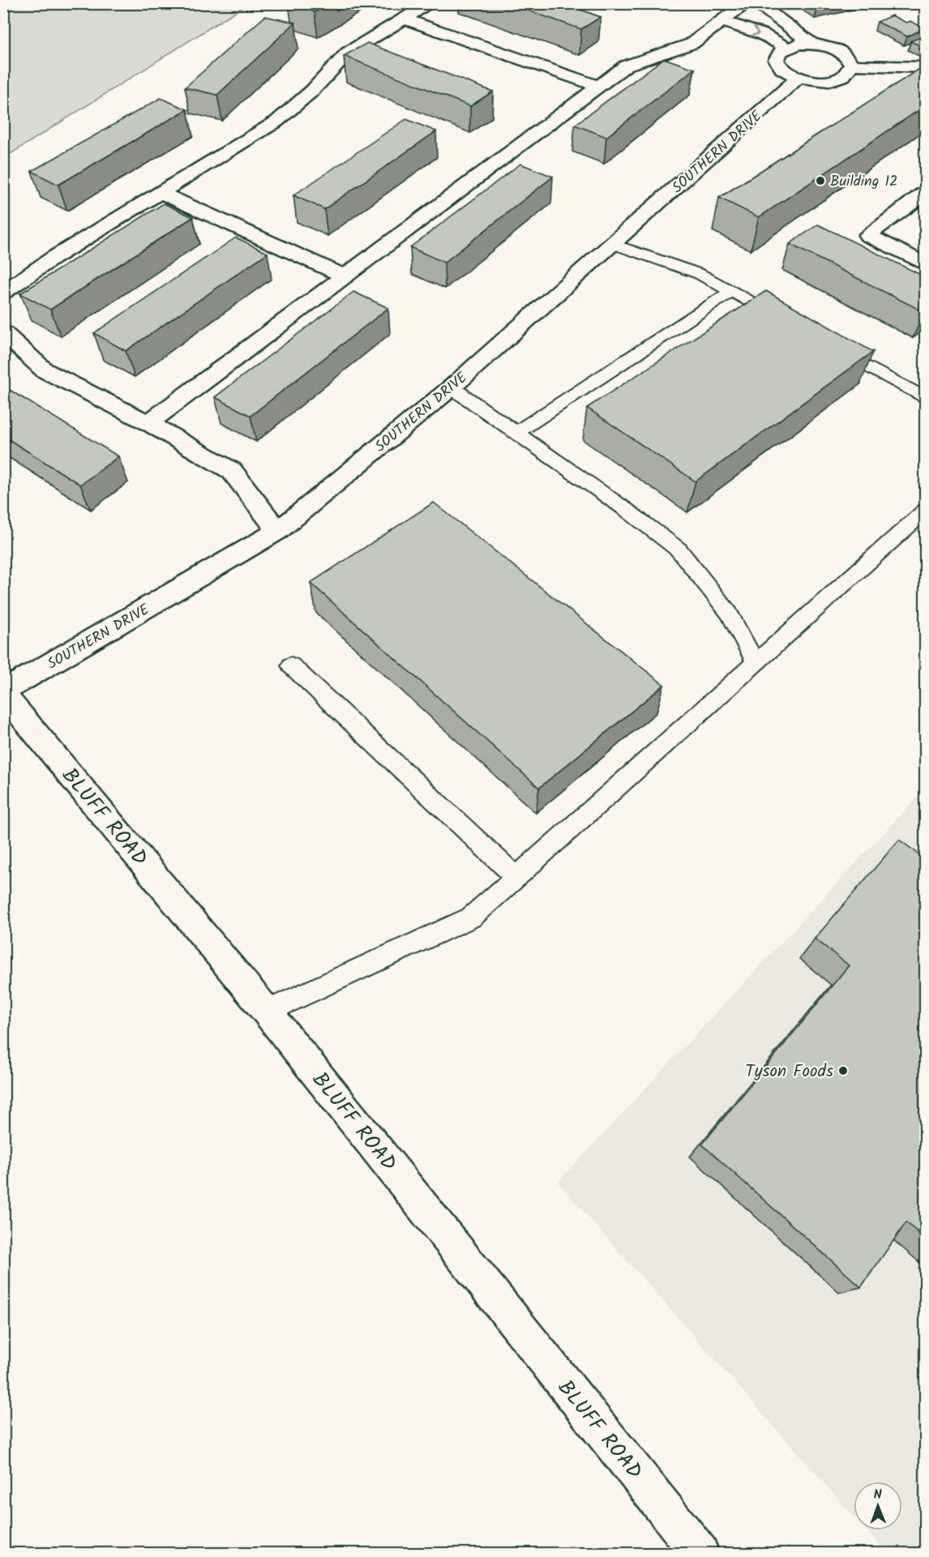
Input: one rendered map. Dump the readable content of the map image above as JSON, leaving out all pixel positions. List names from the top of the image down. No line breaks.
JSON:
{"streets":{"street":["SOUTHERN DRIVE","BLUFF ROAD"]},"crossings":[["SOUTHERN DRIVE","BLUFF ROAD"]],"places":["Building 12","Tyson Foods"],"north":"top"}
